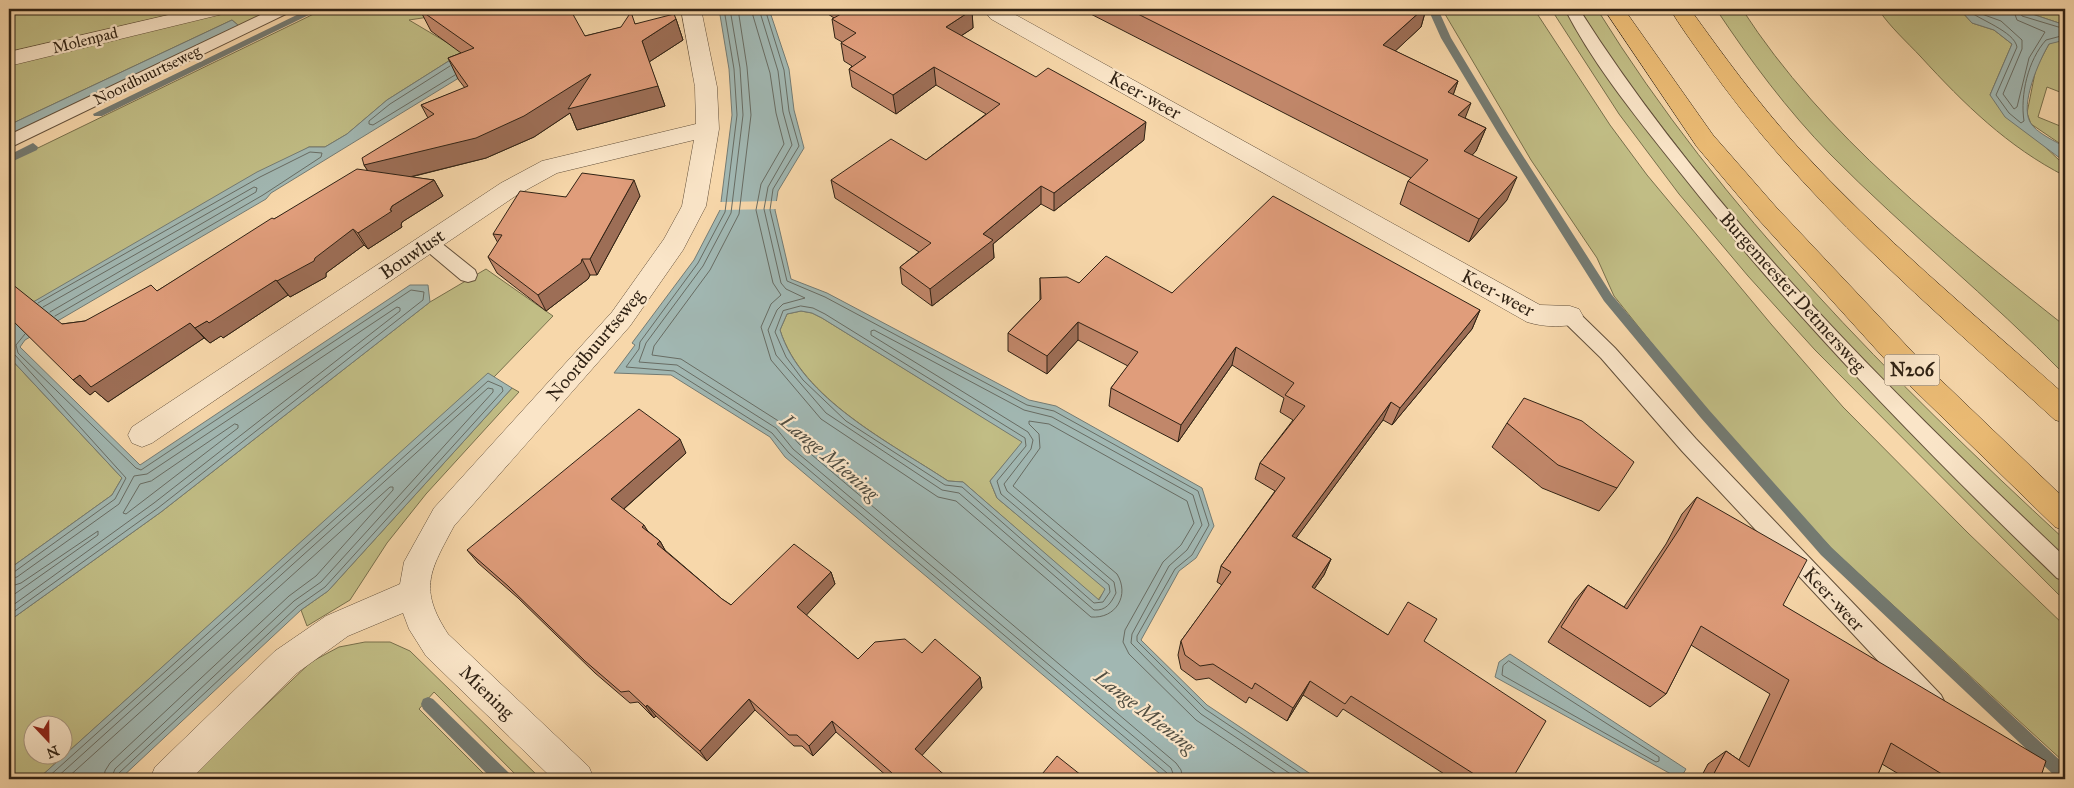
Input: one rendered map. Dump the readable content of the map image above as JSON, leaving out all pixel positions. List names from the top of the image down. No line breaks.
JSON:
{"streets":{"main road":["Burgemeester Detmersweg","N206"],"street":["Molenpad","Noordbuurtseweg","Keer-weer","Bouwlust","Miening"]},"crossings":[["Noordbuurtseweg","Bouwlust"],["Noordbuurtseweg","Miening"]],"water":["Lange Miening"],"north":"bottom"}
